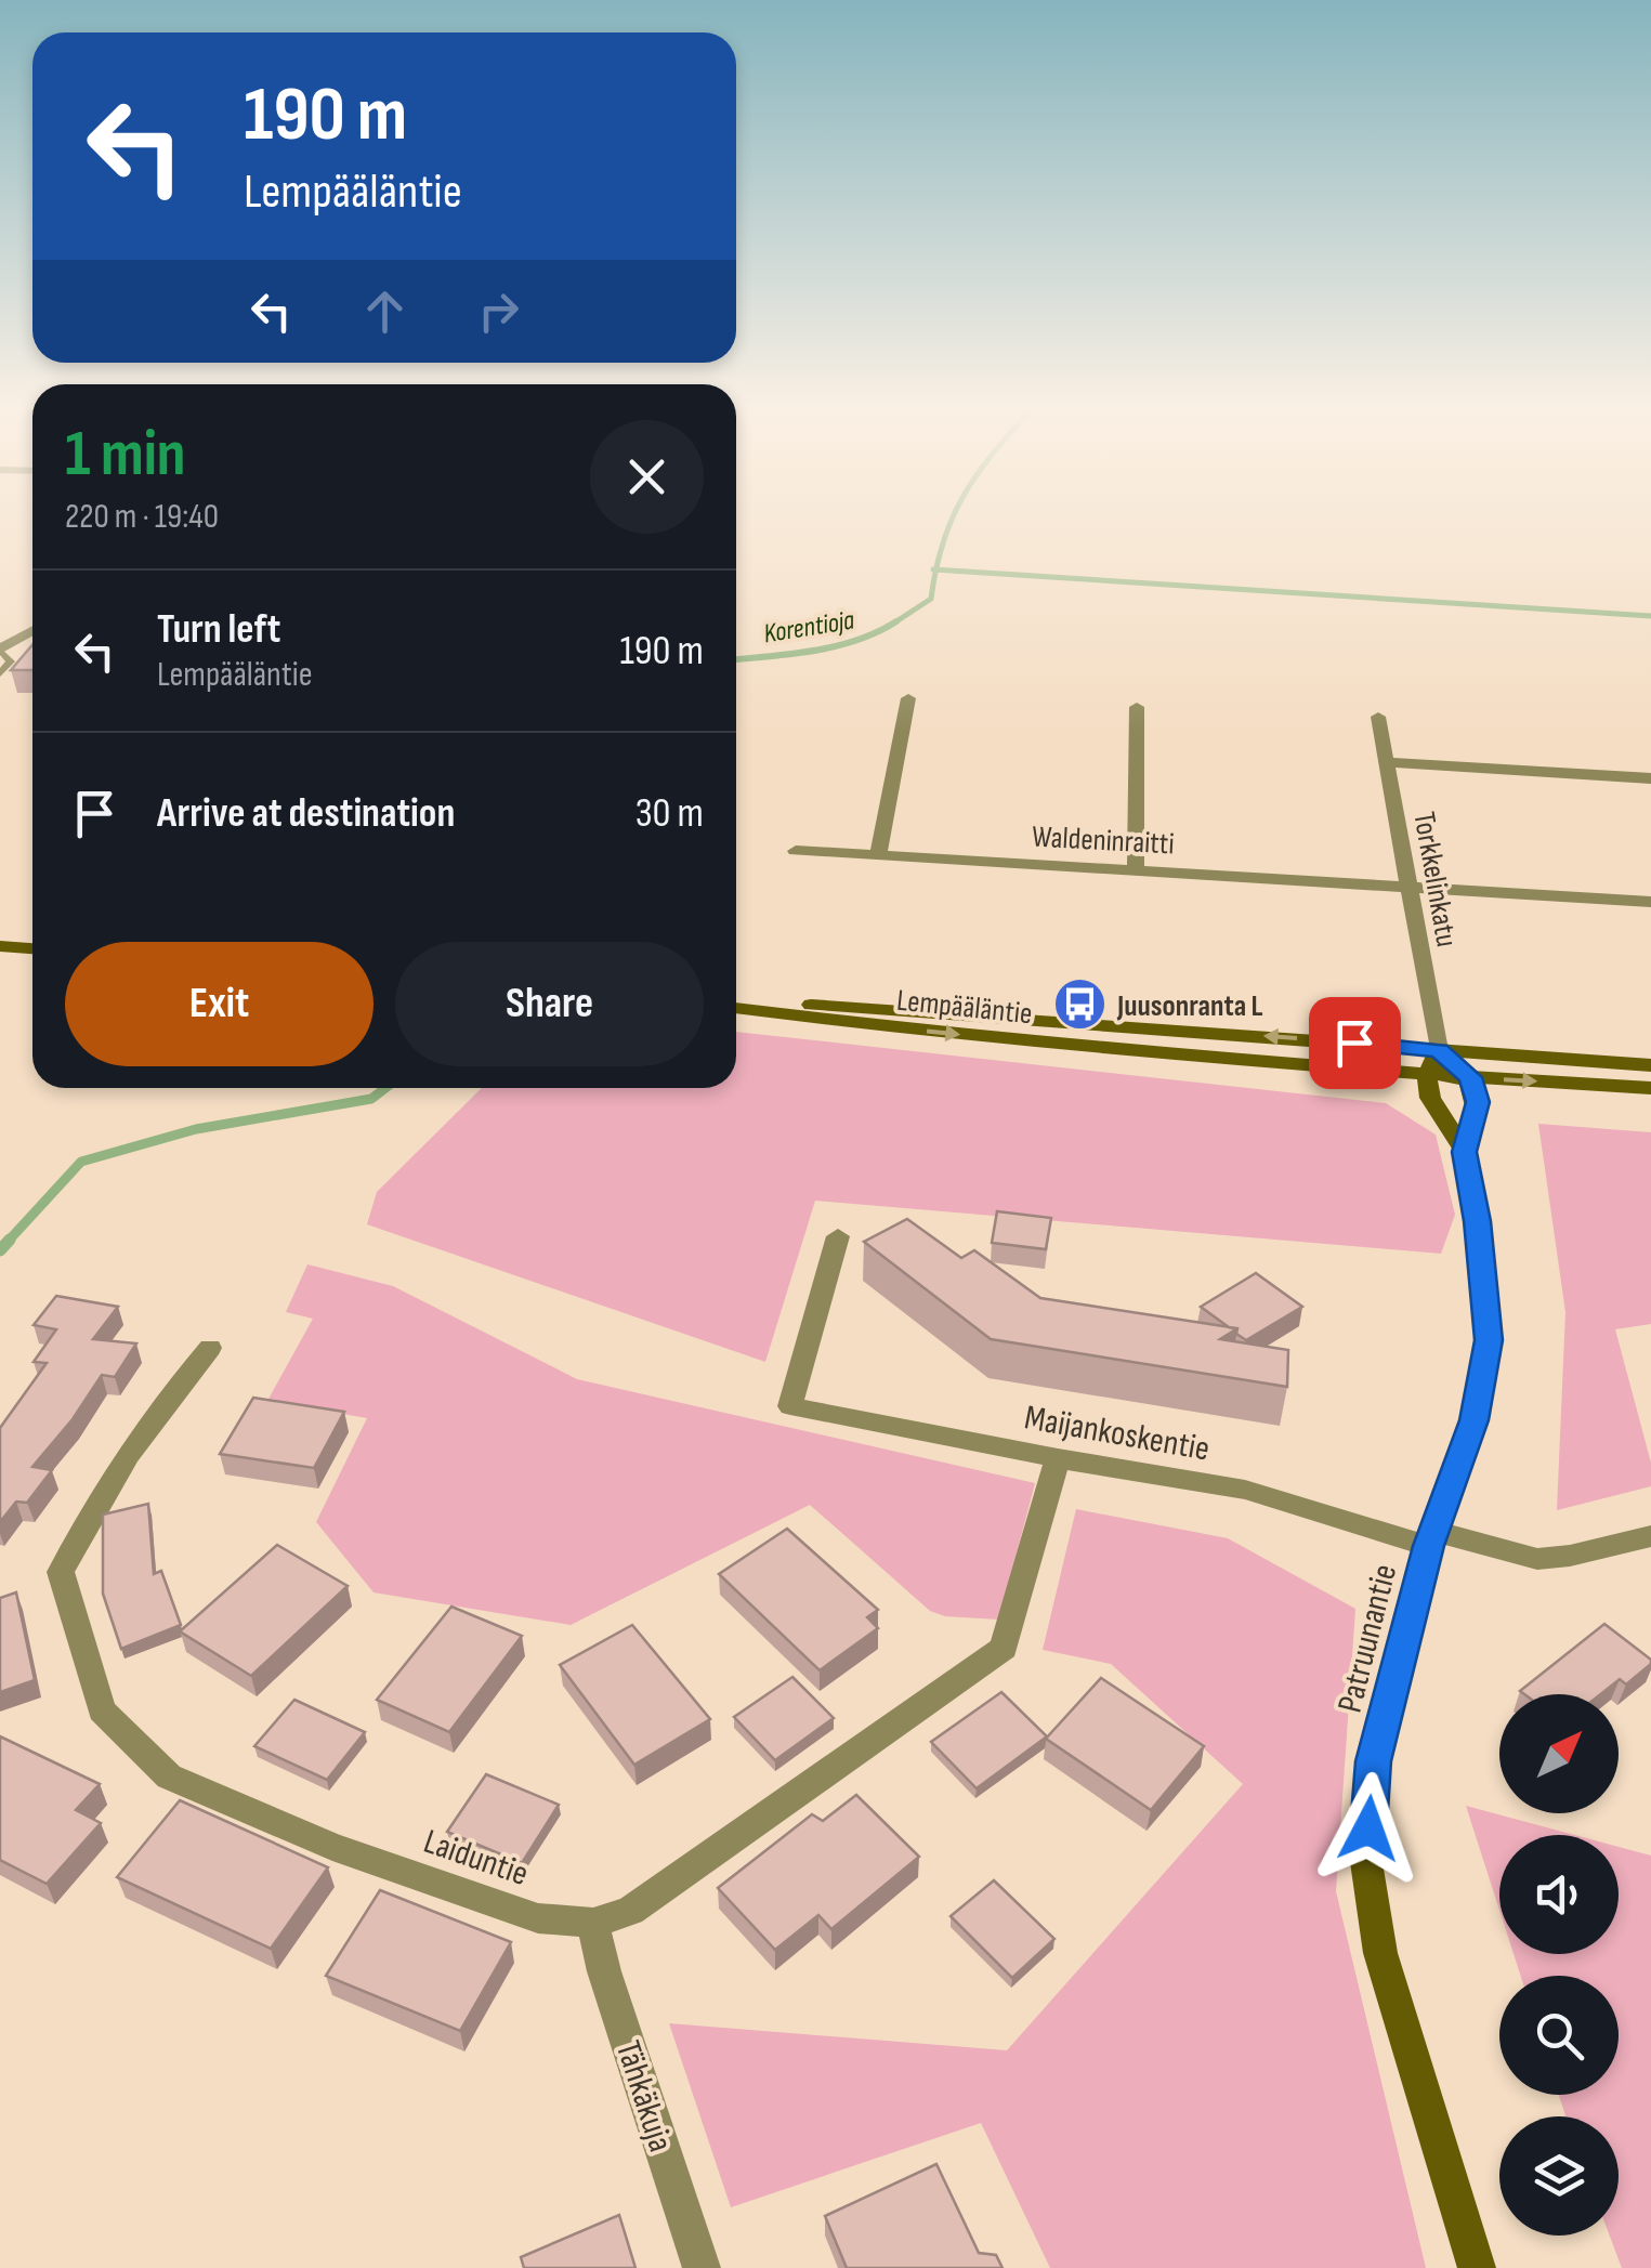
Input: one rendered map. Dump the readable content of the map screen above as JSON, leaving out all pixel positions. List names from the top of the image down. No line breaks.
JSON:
{"streets":{"main road":["Lempääläntie","Patruunantie"],"street":["Waldeninraitti","Torkkelinkatu","Maijankoskentie","Laiduntie","Tähkäkuja"]},"crossings":[["Waldeninraitti","Torkkelinkatu"],["Torkkelinkatu","Lempääläntie"],["Lempääläntie","Patruunantie"],["Maijankoskentie","Patruunantie"],["Maijankoskentie","Laiduntie"],["Laiduntie","Tähkäkuja"]],"water":["Korentioja"],"places":{"bus stop":["Juusonranta L"]},"north":"top right","page":{"turn":["190 m","Lempääläntie"],"heading":["1 min","220 m · 19:40"],"list":[{"name":"Turn left","note":"Lempääläntie","value":"190 m"},{"name":"Arrive at destination","value":"30 m"}],"buttons":["Exit","Share"]}}
